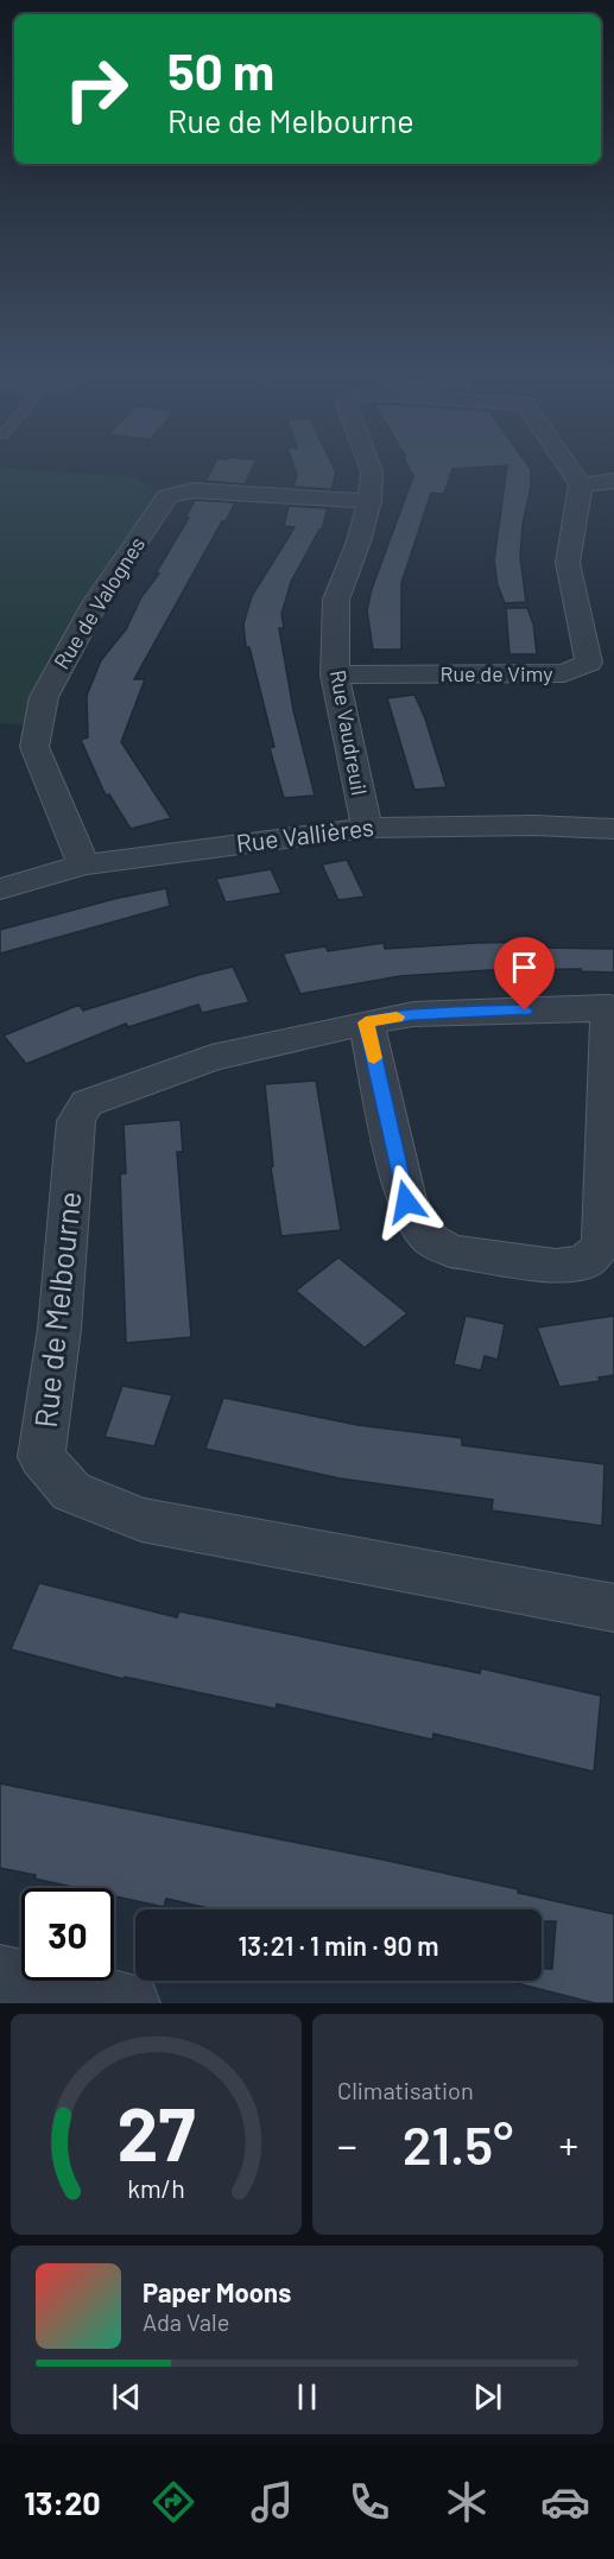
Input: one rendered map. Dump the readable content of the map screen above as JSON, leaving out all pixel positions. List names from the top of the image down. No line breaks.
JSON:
{"streets":{"street":["Rue de Valognes","Rue de Vimy","Rue Vaudreuil","Rue Vallières","Rue de Melbourne"]},"crossings":[["Rue de Valognes","Rue Vaudreuil"],["Rue de Valognes","Rue Vallières"],["Rue de Vimy","Rue Vaudreuil"],["Rue Vaudreuil","Rue Vallières"]],"page":{"turn":["50 m","Rue de Melbourne"],"limit":"30","trip":"13:21 · 1 min · 90 m","tile":"Climatisation","heat":["−","21.5°","+"],"song":["Paper Moons","Ada Vale"],"tabs":"13:20","gauge":["27","km/h"]}}
